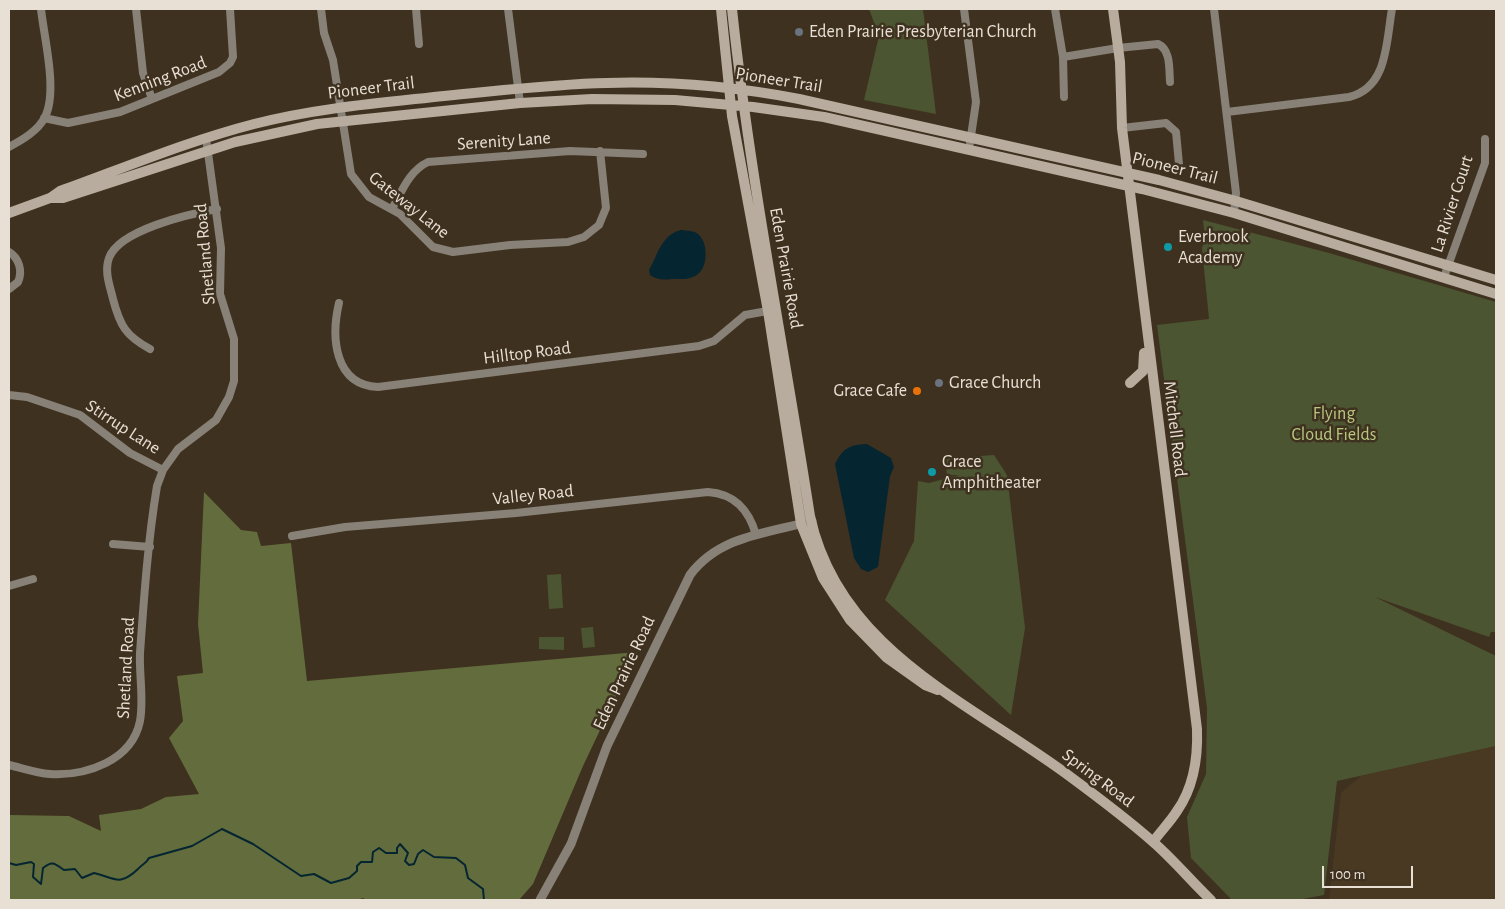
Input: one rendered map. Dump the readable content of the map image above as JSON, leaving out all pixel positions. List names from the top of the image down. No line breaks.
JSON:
{"streets":{"main road":["Pioneer Trail","Eden Prairie Road","Mitchell Road","Spring Road"],"street":["Kenning Road","Serenity Lane","La Rivier Court","Gateway Lane","Shetland Road","Hilltop Road","Stirrup Lane","Valley Road"]},"crossings":[["Pioneer Trail","La Rivier Court"],["Pioneer Trail","Gateway Lane"],["Pioneer Trail","Shetland Road"],["Pioneer Trail","Eden Prairie Road"],["Pioneer Trail","Mitchell Road"],["Serenity Lane","Gateway Lane"],["Shetland Road","Stirrup Lane"],["Eden Prairie Road","Hilltop Road"],["Eden Prairie Road","Valley Road"],["Eden Prairie Road","Spring Road"],["Mitchell Road","Spring Road"]],"parks":["Flying Cloud Fields"],"places":["Eden Prairie Presbyterian Church","Everbrook Academy","Grace Church","Grace Cafe","Grace Amphitheater"],"scale_bar":"100 m"}
